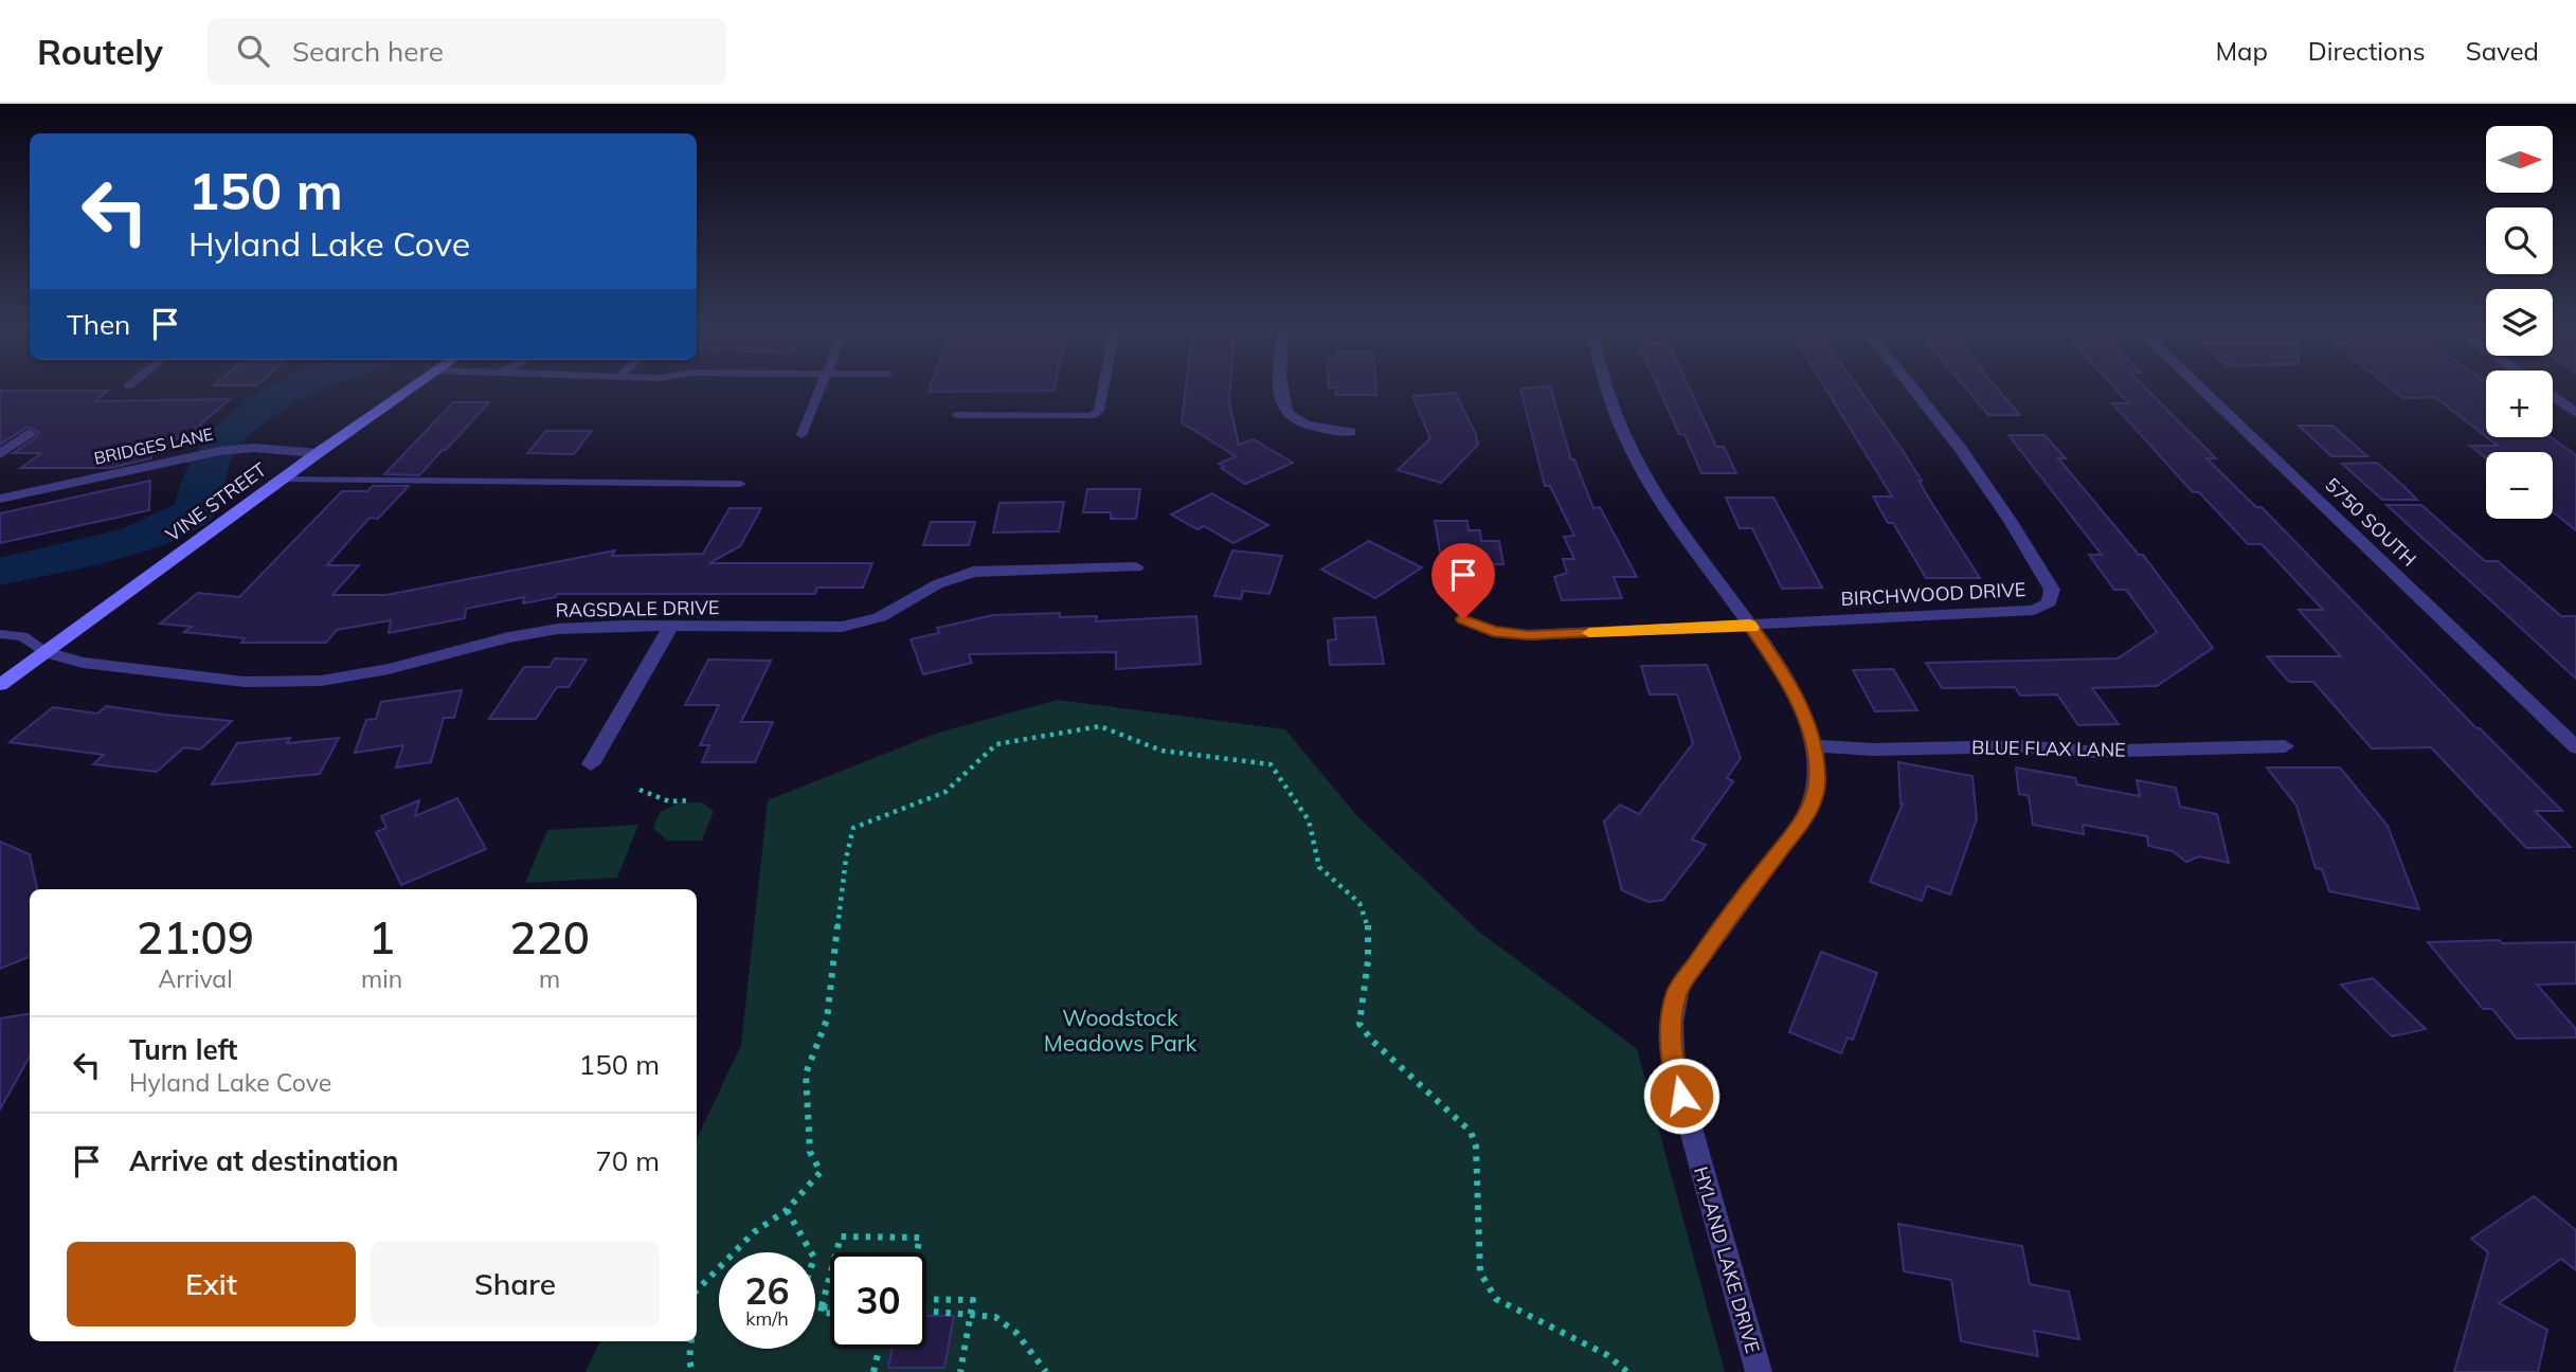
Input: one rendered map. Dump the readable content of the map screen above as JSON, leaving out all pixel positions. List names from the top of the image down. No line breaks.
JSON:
{"streets":{"street":["BRIDGES LANE","VINE STREET","5750 SOUTH","BIRCHWOOD DRIVE","RAGSDALE DRIVE","BLUE FLAX LANE","HYLAND LAKE DRIVE"]},"crossings":[["BRIDGES LANE","VINE STREET"],["VINE STREET","RAGSDALE DRIVE"],["BIRCHWOOD DRIVE","HYLAND LAKE DRIVE"],["BLUE FLAX LANE","HYLAND LAKE DRIVE"]],"parks":["Woodstock Meadows Park"],"north":"right","page":{"header":"Routely","search":"Search here","nav":["Map","Directions","Saved"],"map_buttons":["+","−"],"turn":["150 m","Hyland Lake Cove"],"then":"Then","eta":["21:09","Arrival","1","min","220","m"],"list":[{"name":"Turn left","note":"Hyland Lake Cove","value":"150 m"},{"name":"Arrive at destination","value":"70 m"}],"buttons":["Exit","Share"],"speed":"26 km/h","limit":"30"}}
